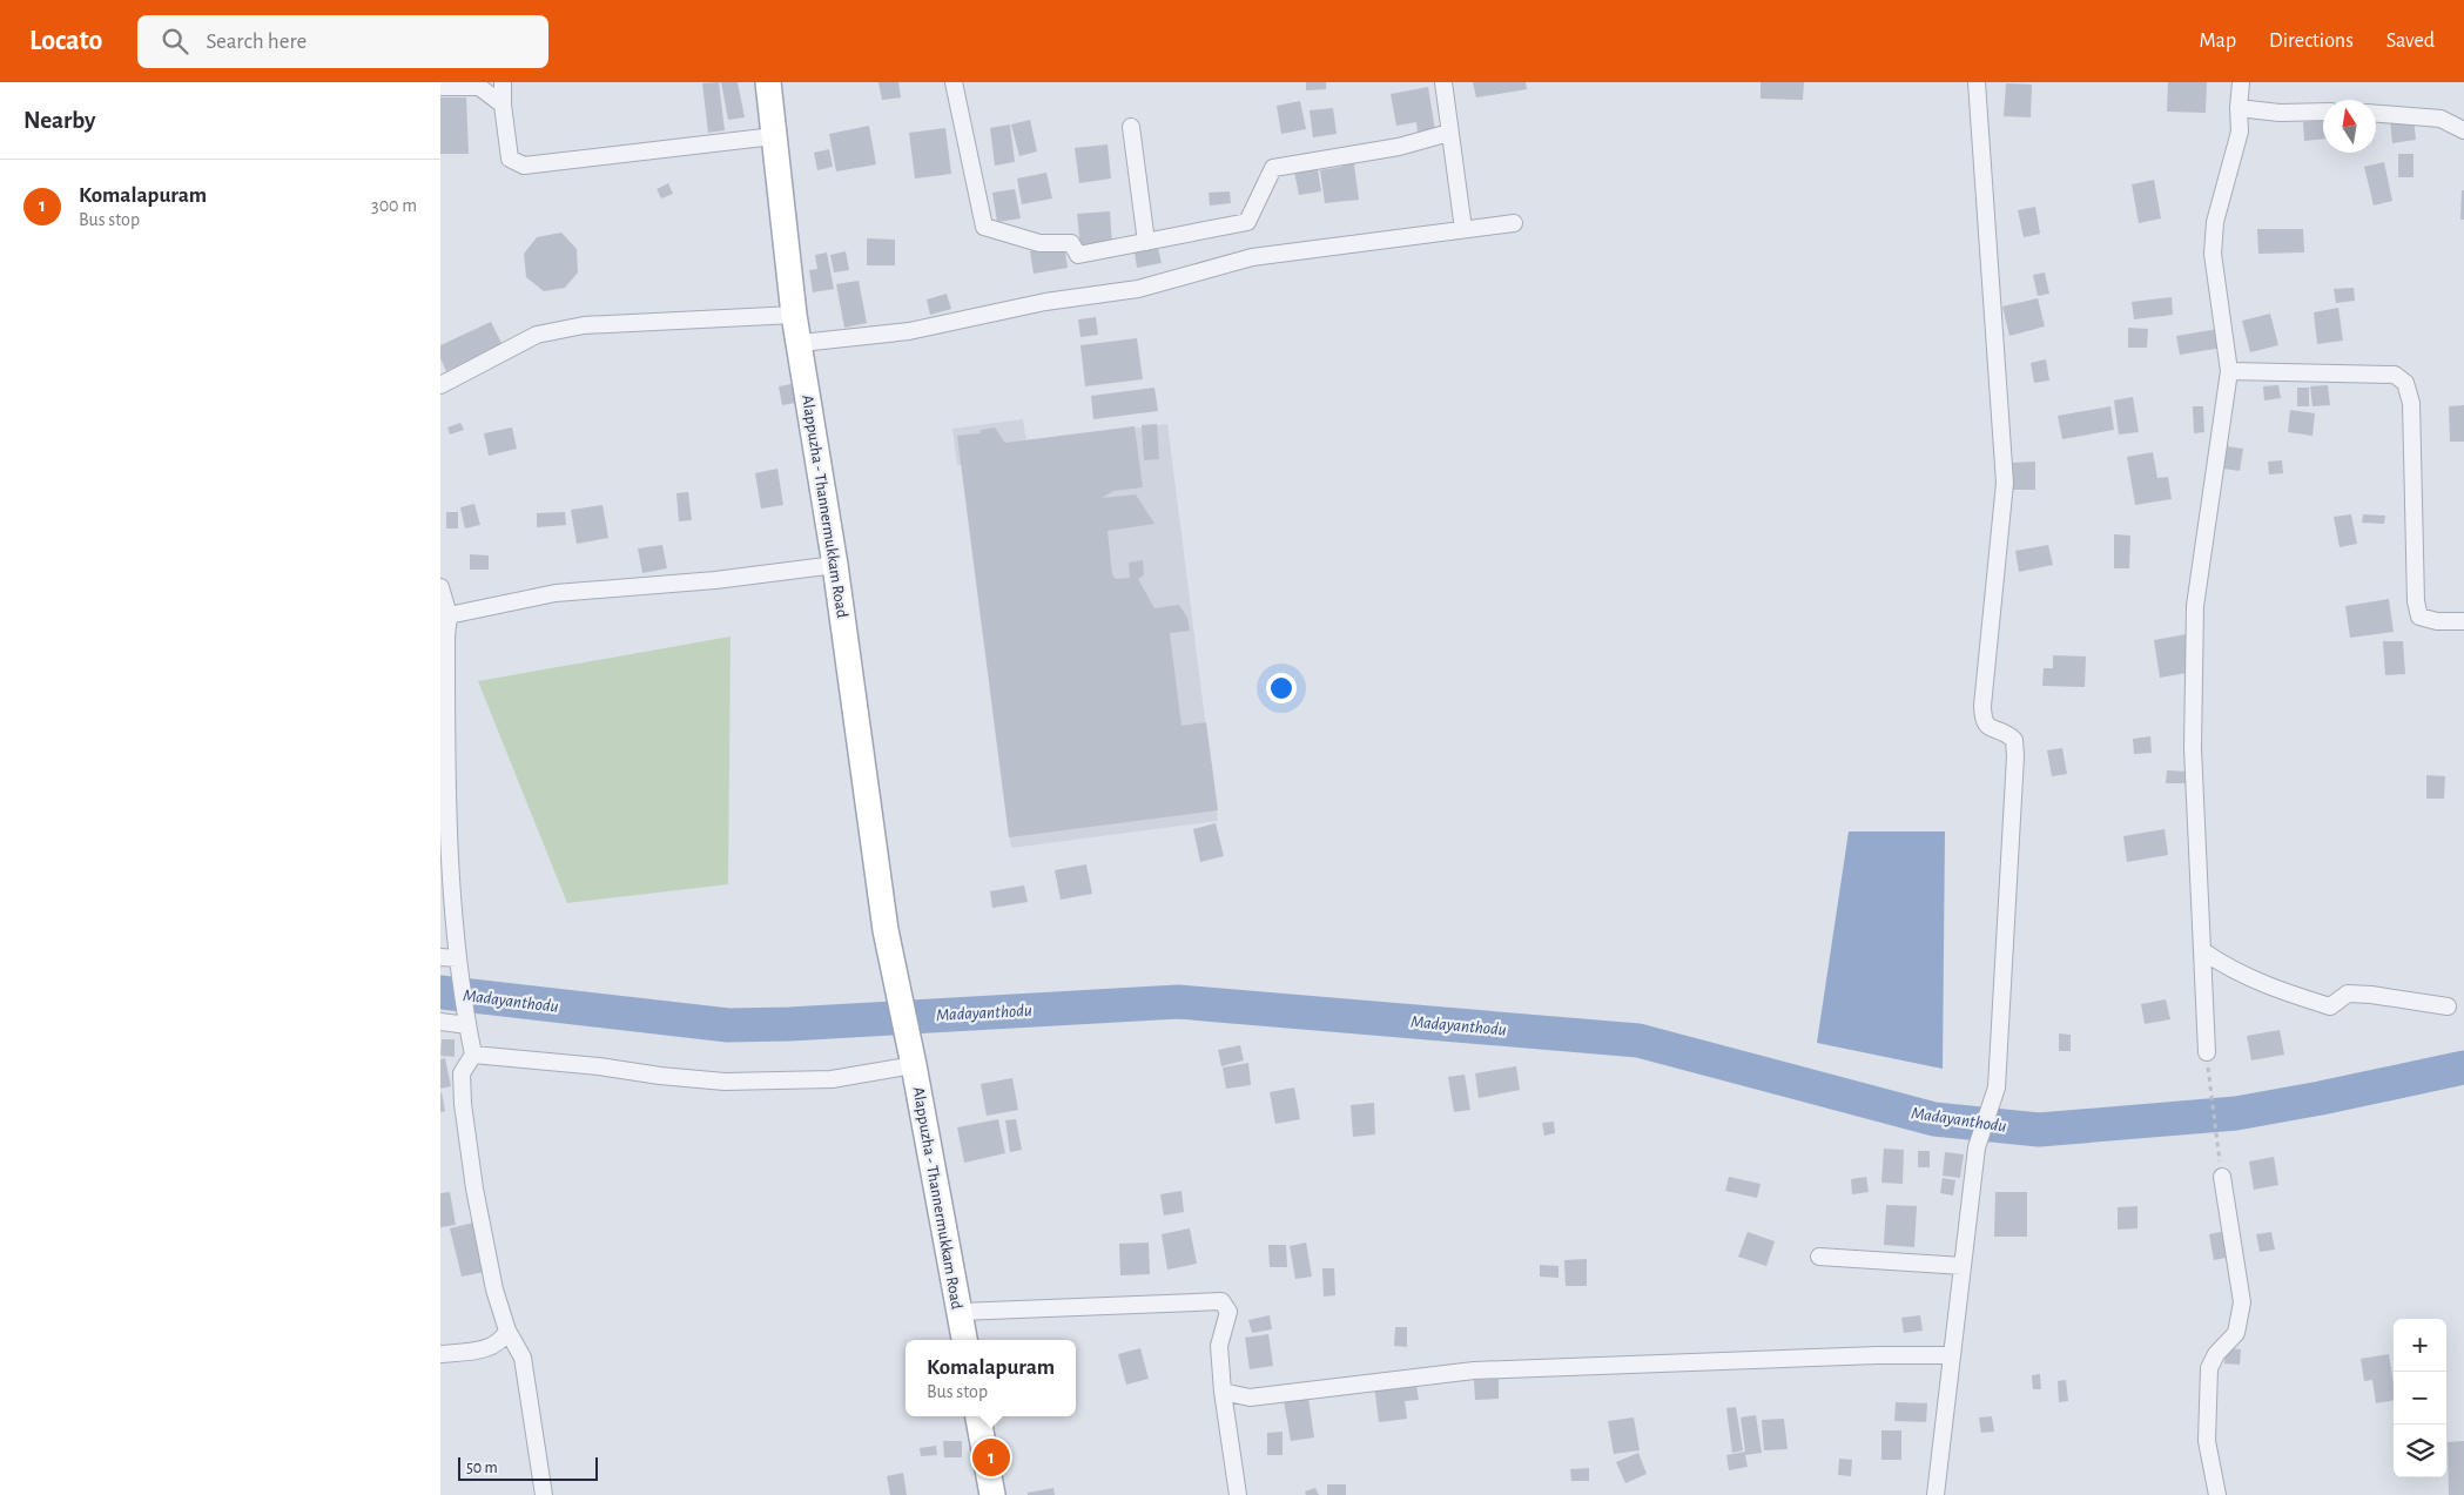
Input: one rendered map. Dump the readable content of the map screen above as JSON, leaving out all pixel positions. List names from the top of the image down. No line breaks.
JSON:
{"streets":{"main road":["Alappuzha - Thannermukkam Road"]},"water":["Madayanthodu"],"scale_bar":"50 m","north":"top","page":{"header":"Locato","search":"Search here","nav":["Map","Directions","Saved"],"heading":"Nearby","list":[{"mark":"1","name":"Komalapuram","note":"Bus stop","value":"300 m"}],"map_buttons":["+","−"],"popup":["Komalapuram","Bus stop"],"pins":"1","scale":"50 m"}}
